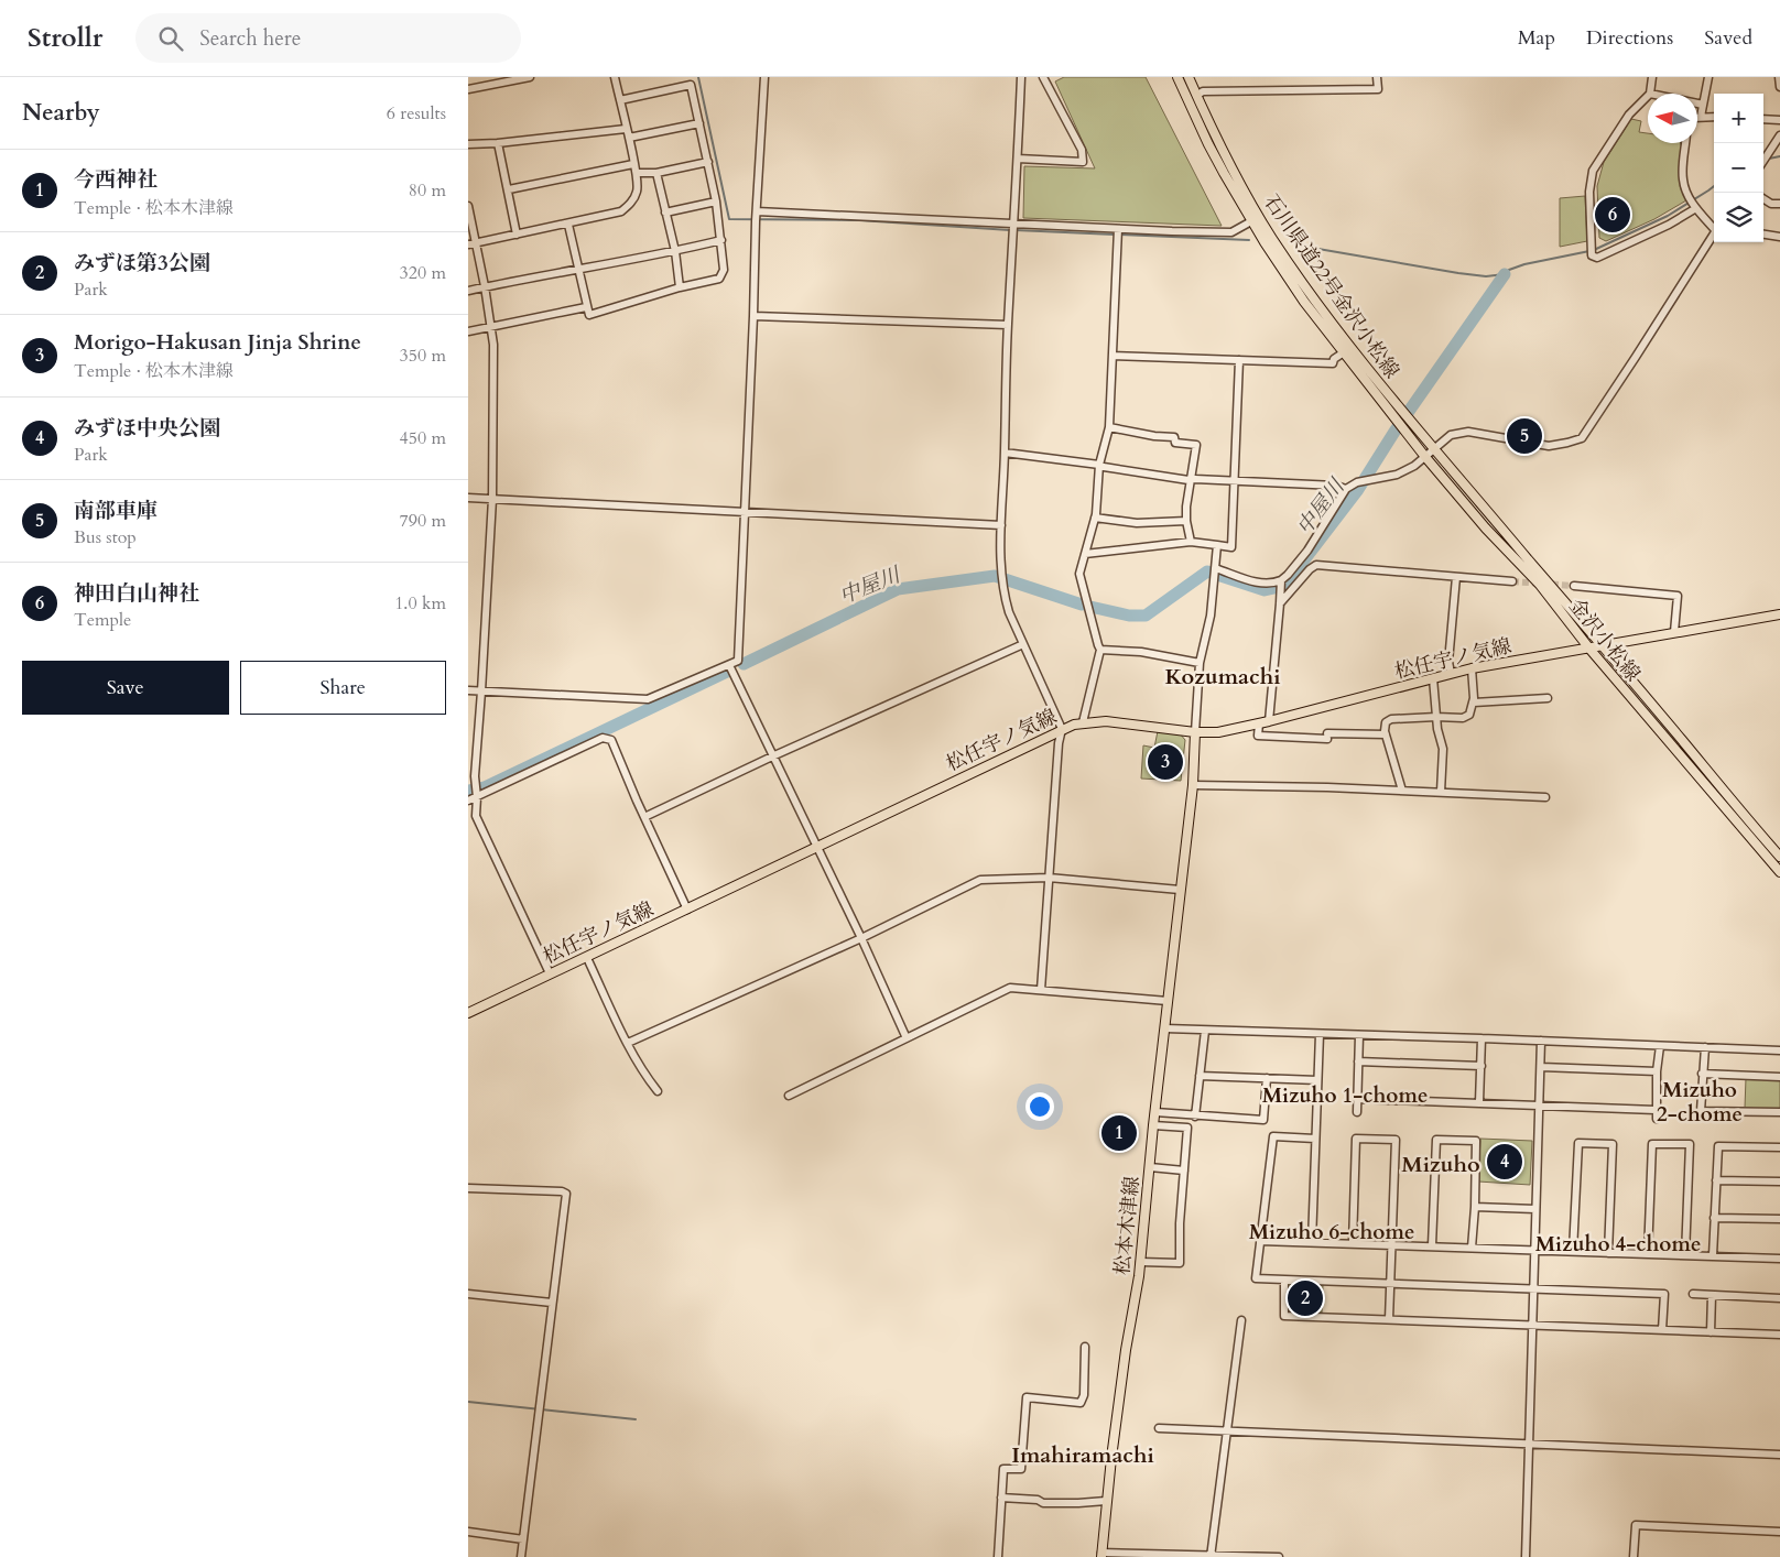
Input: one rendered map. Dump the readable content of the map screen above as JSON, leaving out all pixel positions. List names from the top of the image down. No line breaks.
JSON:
{"streets":{"main road":["石川県道22号金沢小松線","金沢小松線","松任宇ノ気線","松本木津線"]},"crossings":[["石川県道22号金沢小松線","金沢小松線"],["金沢小松線","松任宇ノ気線"],["松任宇ノ気線","松本木津線"]],"districts":["Kozumachi","Mizuho 2-chome","Mizuho 1-chome","Mizuho","Mizuho 6-chome","Mizuho 4-chome","Imahiramachi"],"water":["中屋川"],"north":"left","page":{"header":"Strollr","search":"Search here","nav":["Map","Directions","Saved"],"heading":["Nearby","6 results"],"map_buttons":["+","−"],"list":[{"mark":"1","name":"今西神社","note":"Temple · 松本木津線","value":"80 m"},{"mark":"2","name":"みずほ第3公園","note":"Park","value":"320 m"},{"mark":"3","name":"Morigo-Hakusan Jinja Shrine","note":"Temple · 松本木津線","value":"350 m"},{"mark":"4","name":"みずほ中央公園","note":"Park","value":"450 m"},{"mark":"5","name":"南部車庫","note":"Bus stop","value":"790 m"},{"mark":"6","name":"神田白山神社","note":"Temple","value":"1.0 km"}],"pins":["6","5","3","1","4","2"],"buttons":["Save","Share"]}}
